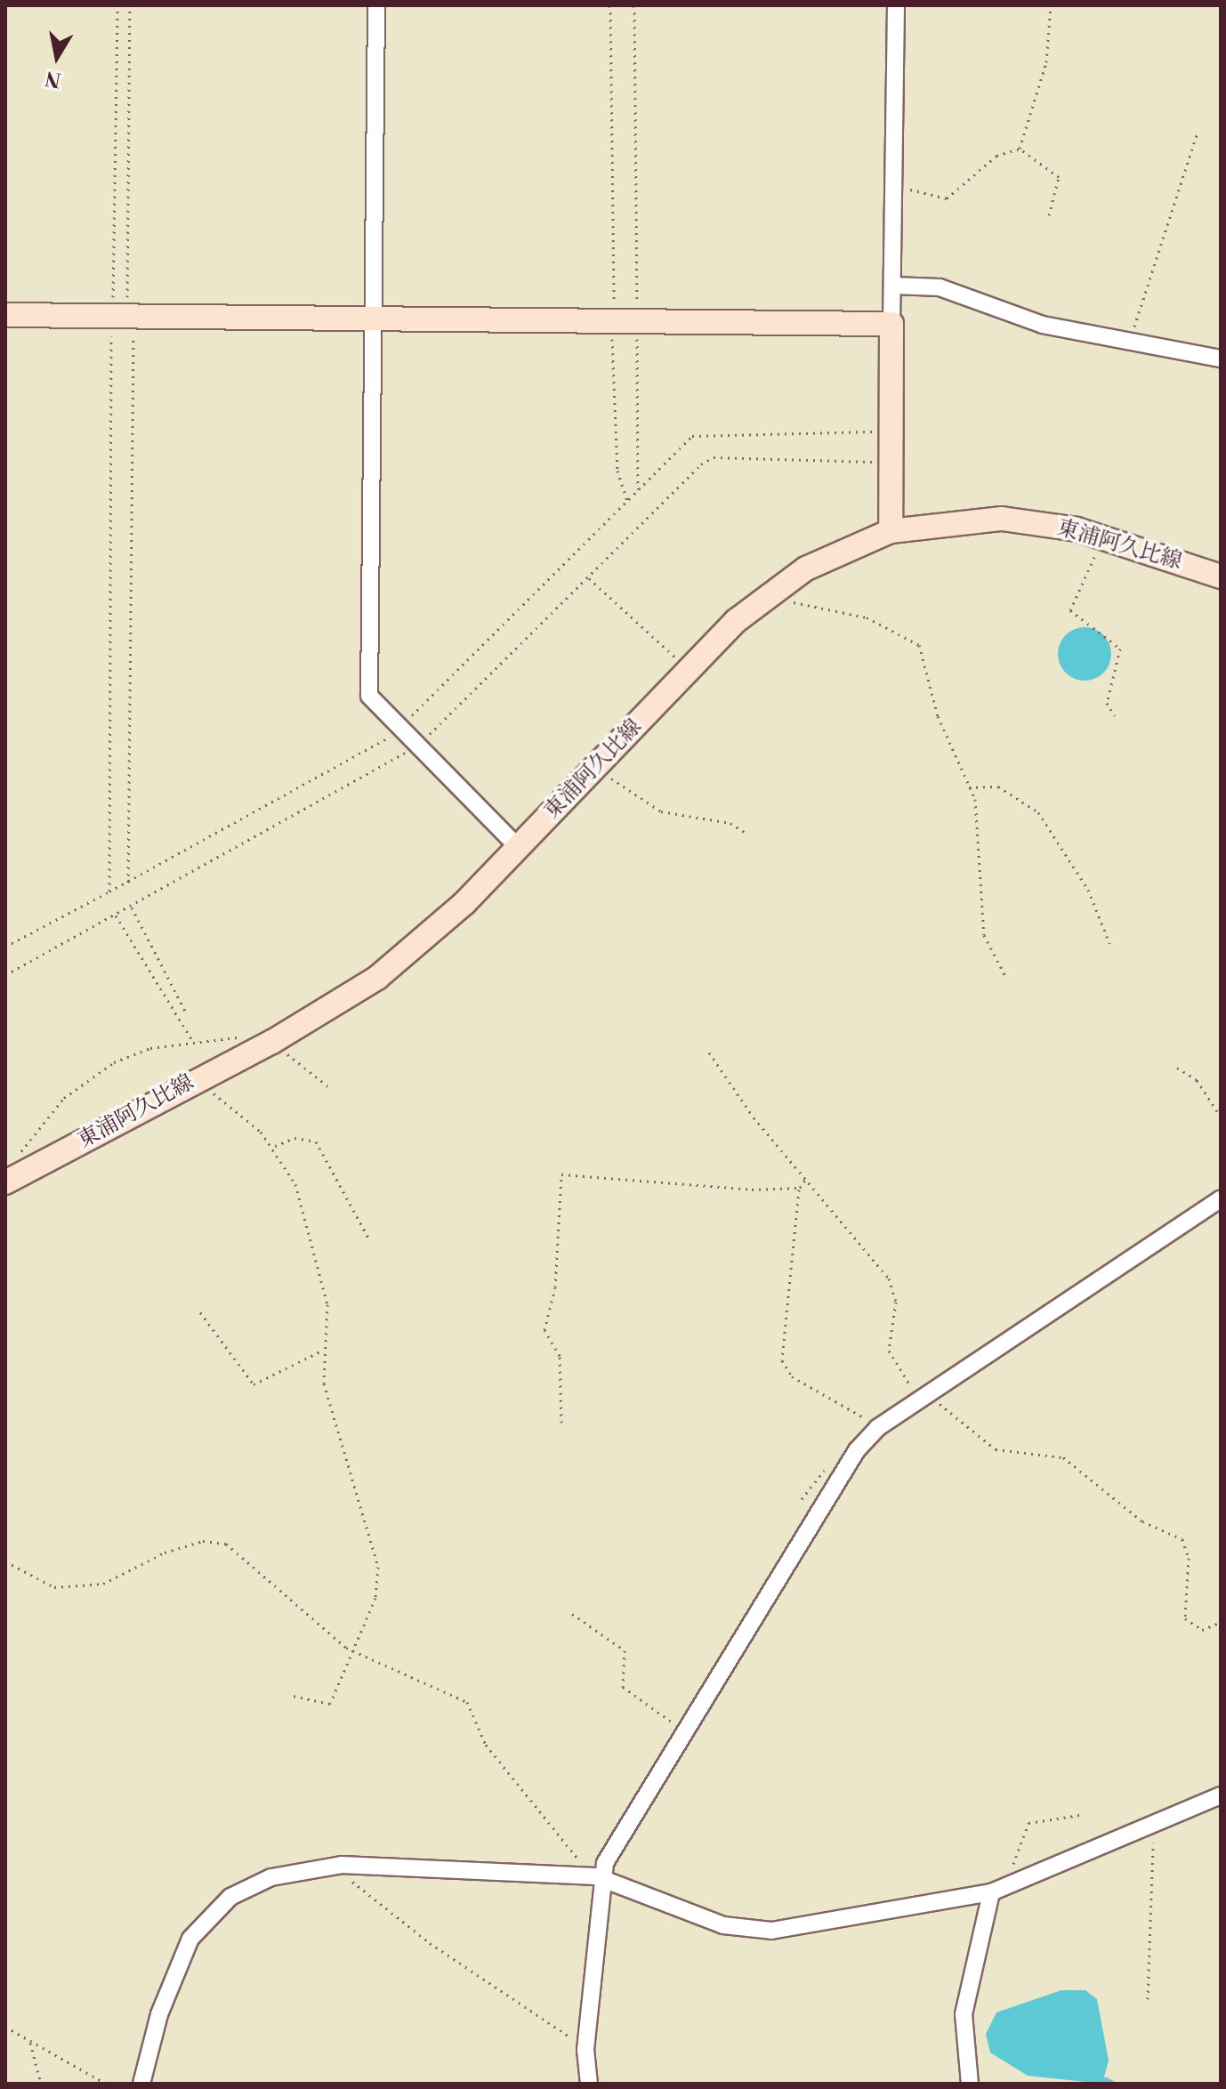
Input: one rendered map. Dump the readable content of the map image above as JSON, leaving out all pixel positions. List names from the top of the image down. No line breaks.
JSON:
{"streets":{"main road":["東浦阿久比線"]},"north":"bottom"}
